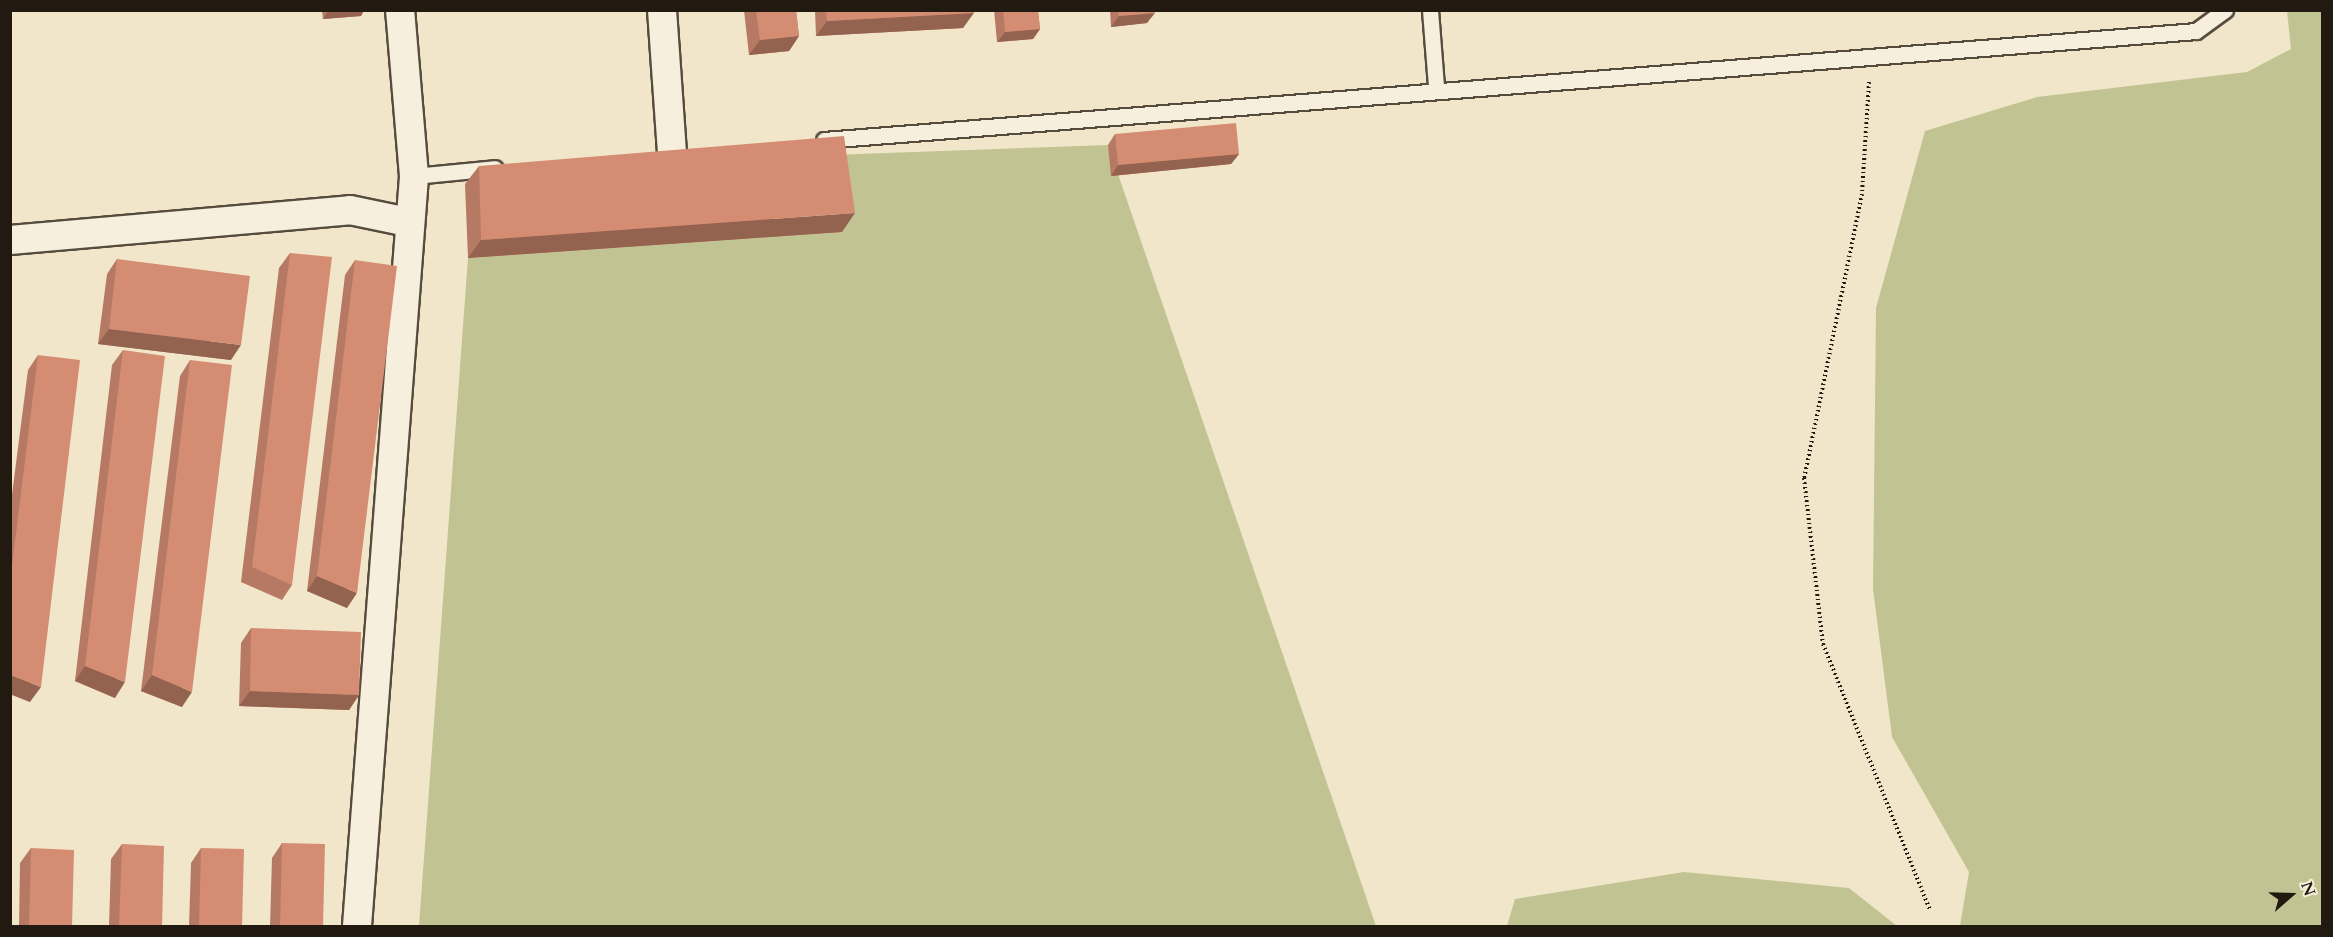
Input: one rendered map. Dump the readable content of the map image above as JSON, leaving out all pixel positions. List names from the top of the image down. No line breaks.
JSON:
{"north":"right"}
